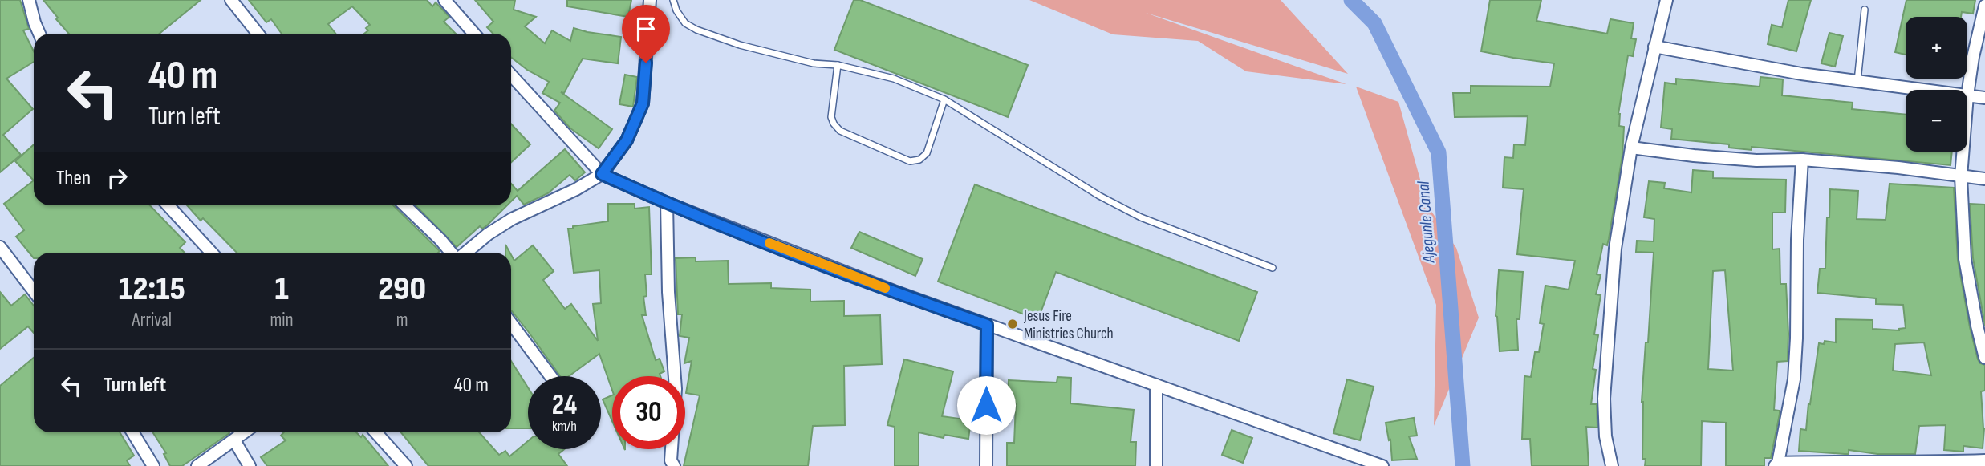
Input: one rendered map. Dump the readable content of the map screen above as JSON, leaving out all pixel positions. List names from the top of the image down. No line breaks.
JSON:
{"water":["Ajegunle Canal"],"places":["Jesus Fire Ministries Church"],"page":{"map_buttons":["+","−"],"turn":["40 m","Turn left"],"then":"Then","eta":["12:15","Arrival","1","min","290","m"],"list":[{"name":"Turn left","value":"40 m"}],"speed":"24 km/h","limit":"30"}}
